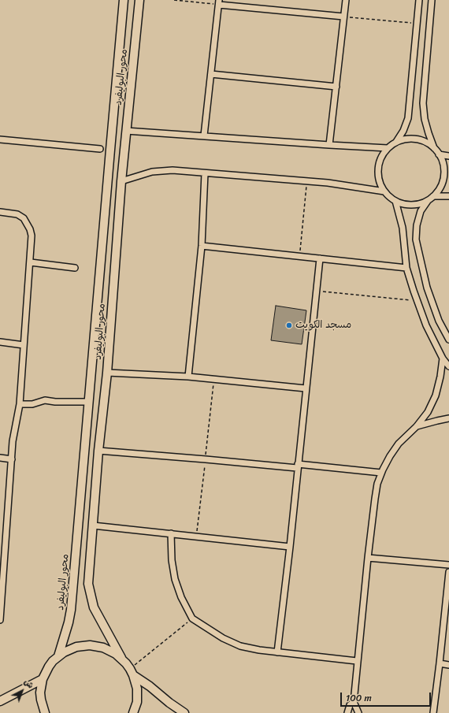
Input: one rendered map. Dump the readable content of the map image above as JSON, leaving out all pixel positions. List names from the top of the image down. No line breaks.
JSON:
{"streets":{"street":["محور البوليفرد"]},"places":["مسجد الكويت"],"scale_bar":"100 m","north":"top right"}
